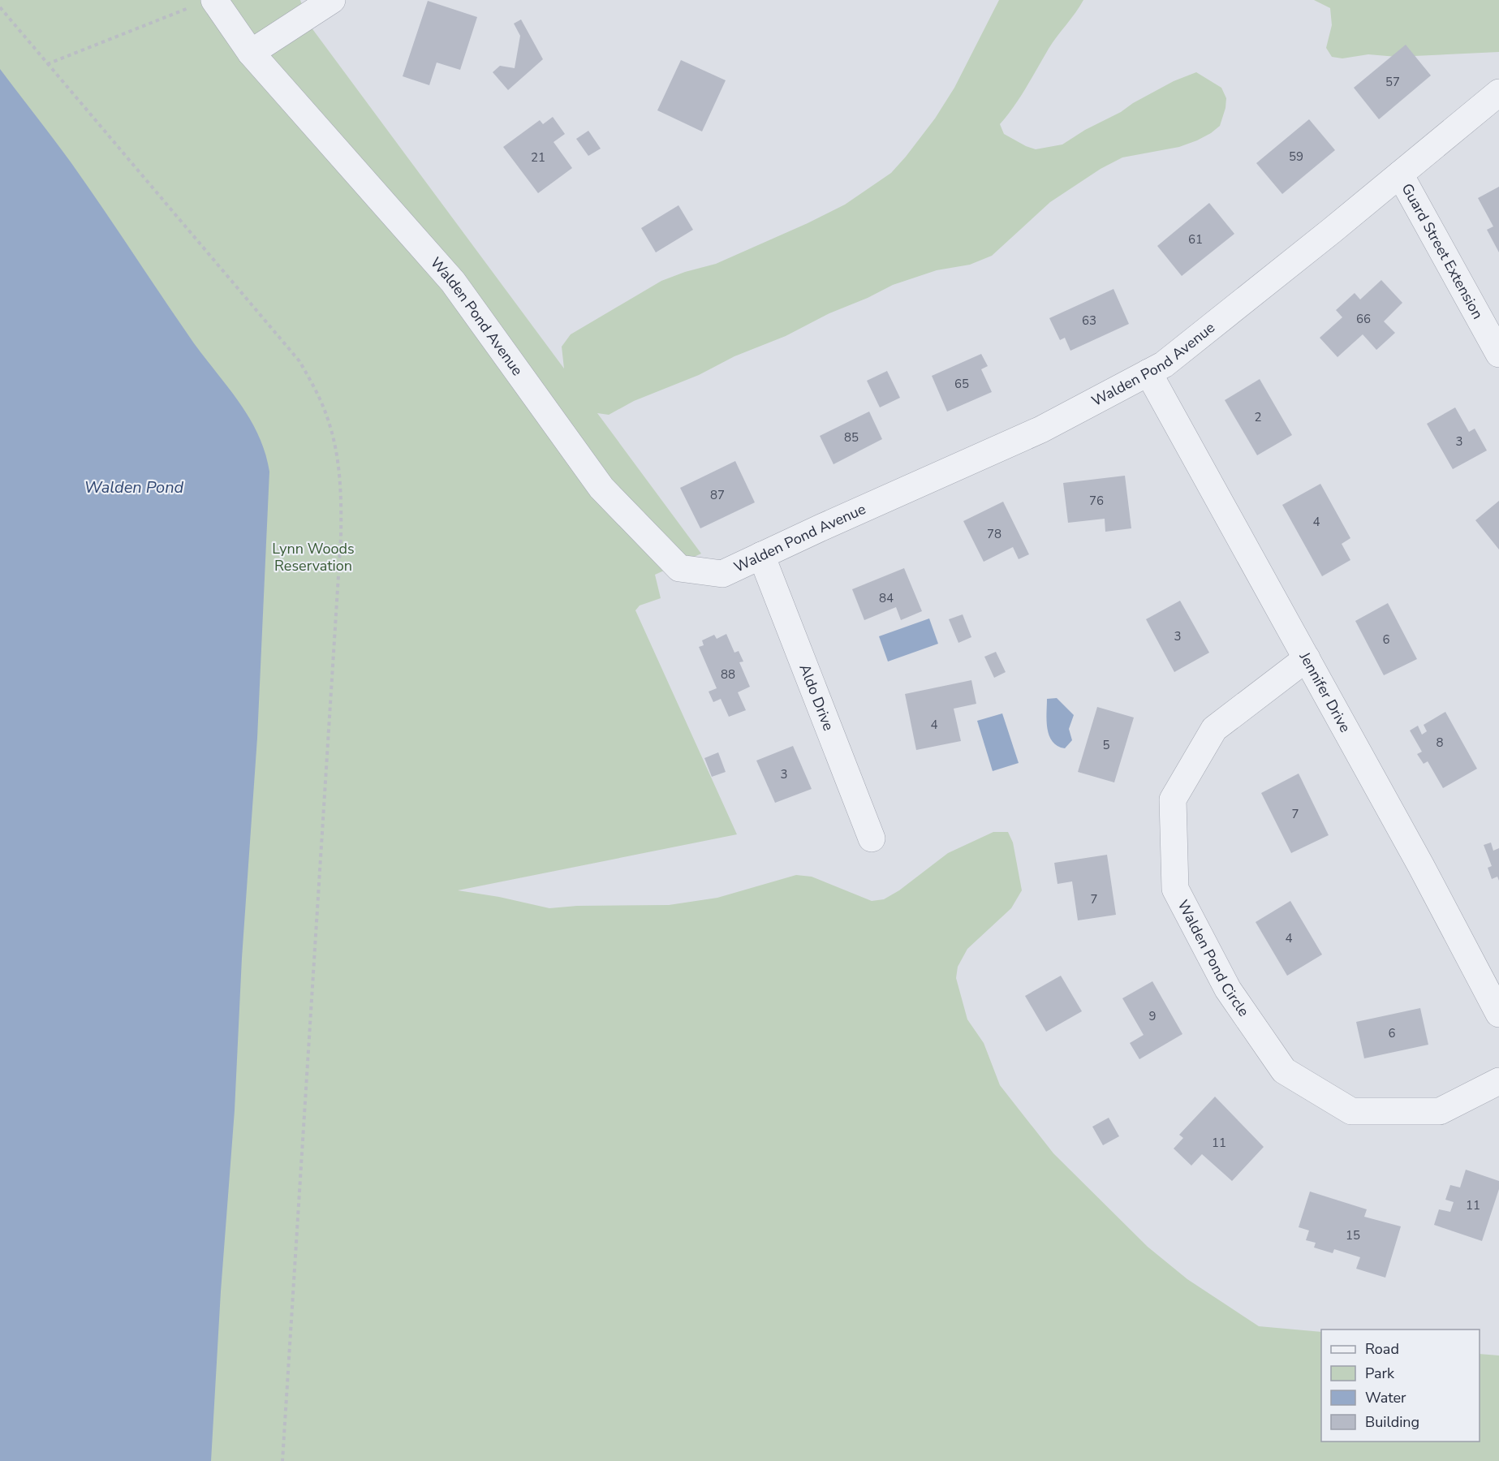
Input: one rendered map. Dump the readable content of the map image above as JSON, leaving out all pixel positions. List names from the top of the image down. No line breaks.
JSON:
{"streets":{"street":["Guard Street Extension","Walden Pond Avenue","Jennifer Drive","Aldo Drive","Walden Pond Circle"]},"crossings":[["Guard Street Extension","Walden Pond Avenue"],["Walden Pond Avenue","Jennifer Drive"],["Walden Pond Avenue","Aldo Drive"],["Jennifer Drive","Walden Pond Circle"]],"water":["Walden Pond"],"parks":["Lynn Woods Reservation"],"house_numbers":["57","59","21","61","66","63","65","2","85","3","87","76","4","78","84","3","6","88","4","8","5","3","7","7","4","9","6","11","11","15"],"legend":["Road","Park","Water","Building"]}
